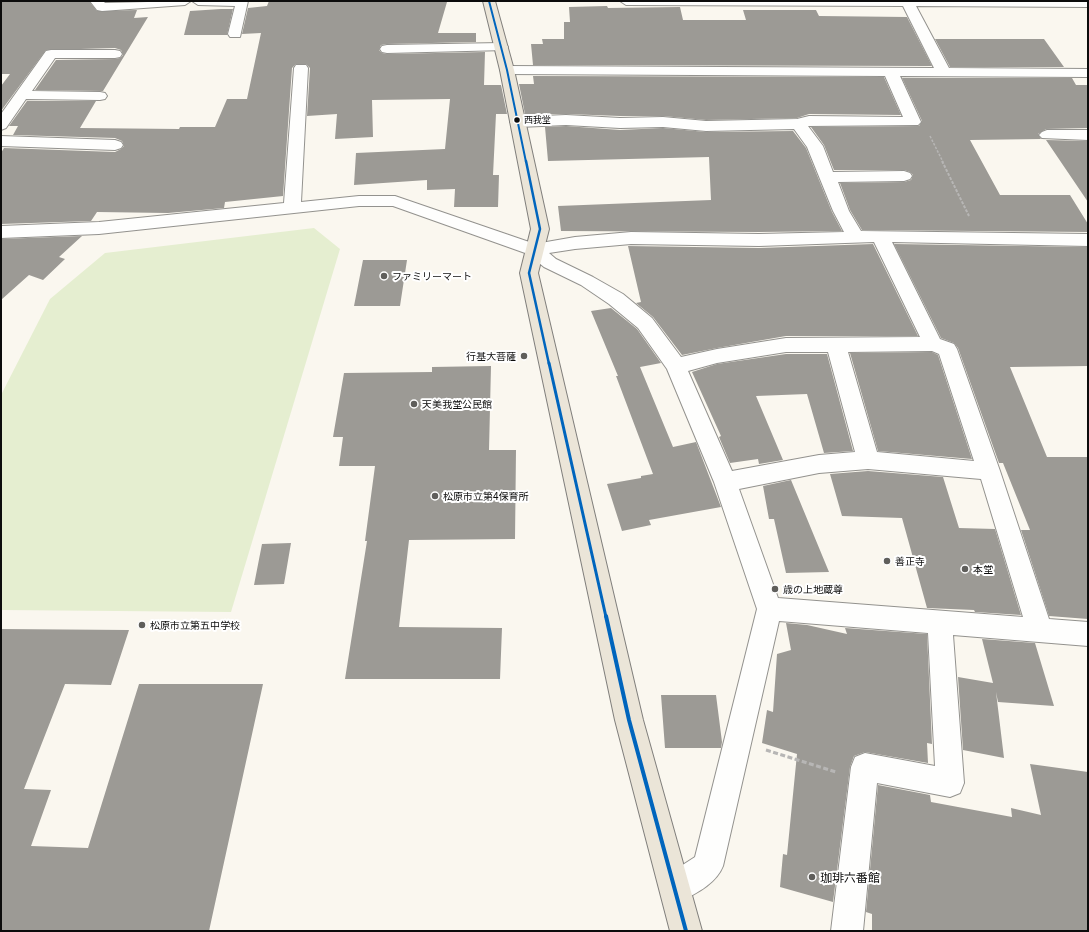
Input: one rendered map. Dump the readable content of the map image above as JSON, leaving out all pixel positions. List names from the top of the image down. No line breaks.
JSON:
{"places":["西我堂","ファミリーマート","行基大菩薩","天美我堂公民館","松原市立第4保育所","善正寺","本堂","歳の上地蔵尊","松原市立第五中学校","珈琲六番館"]}
